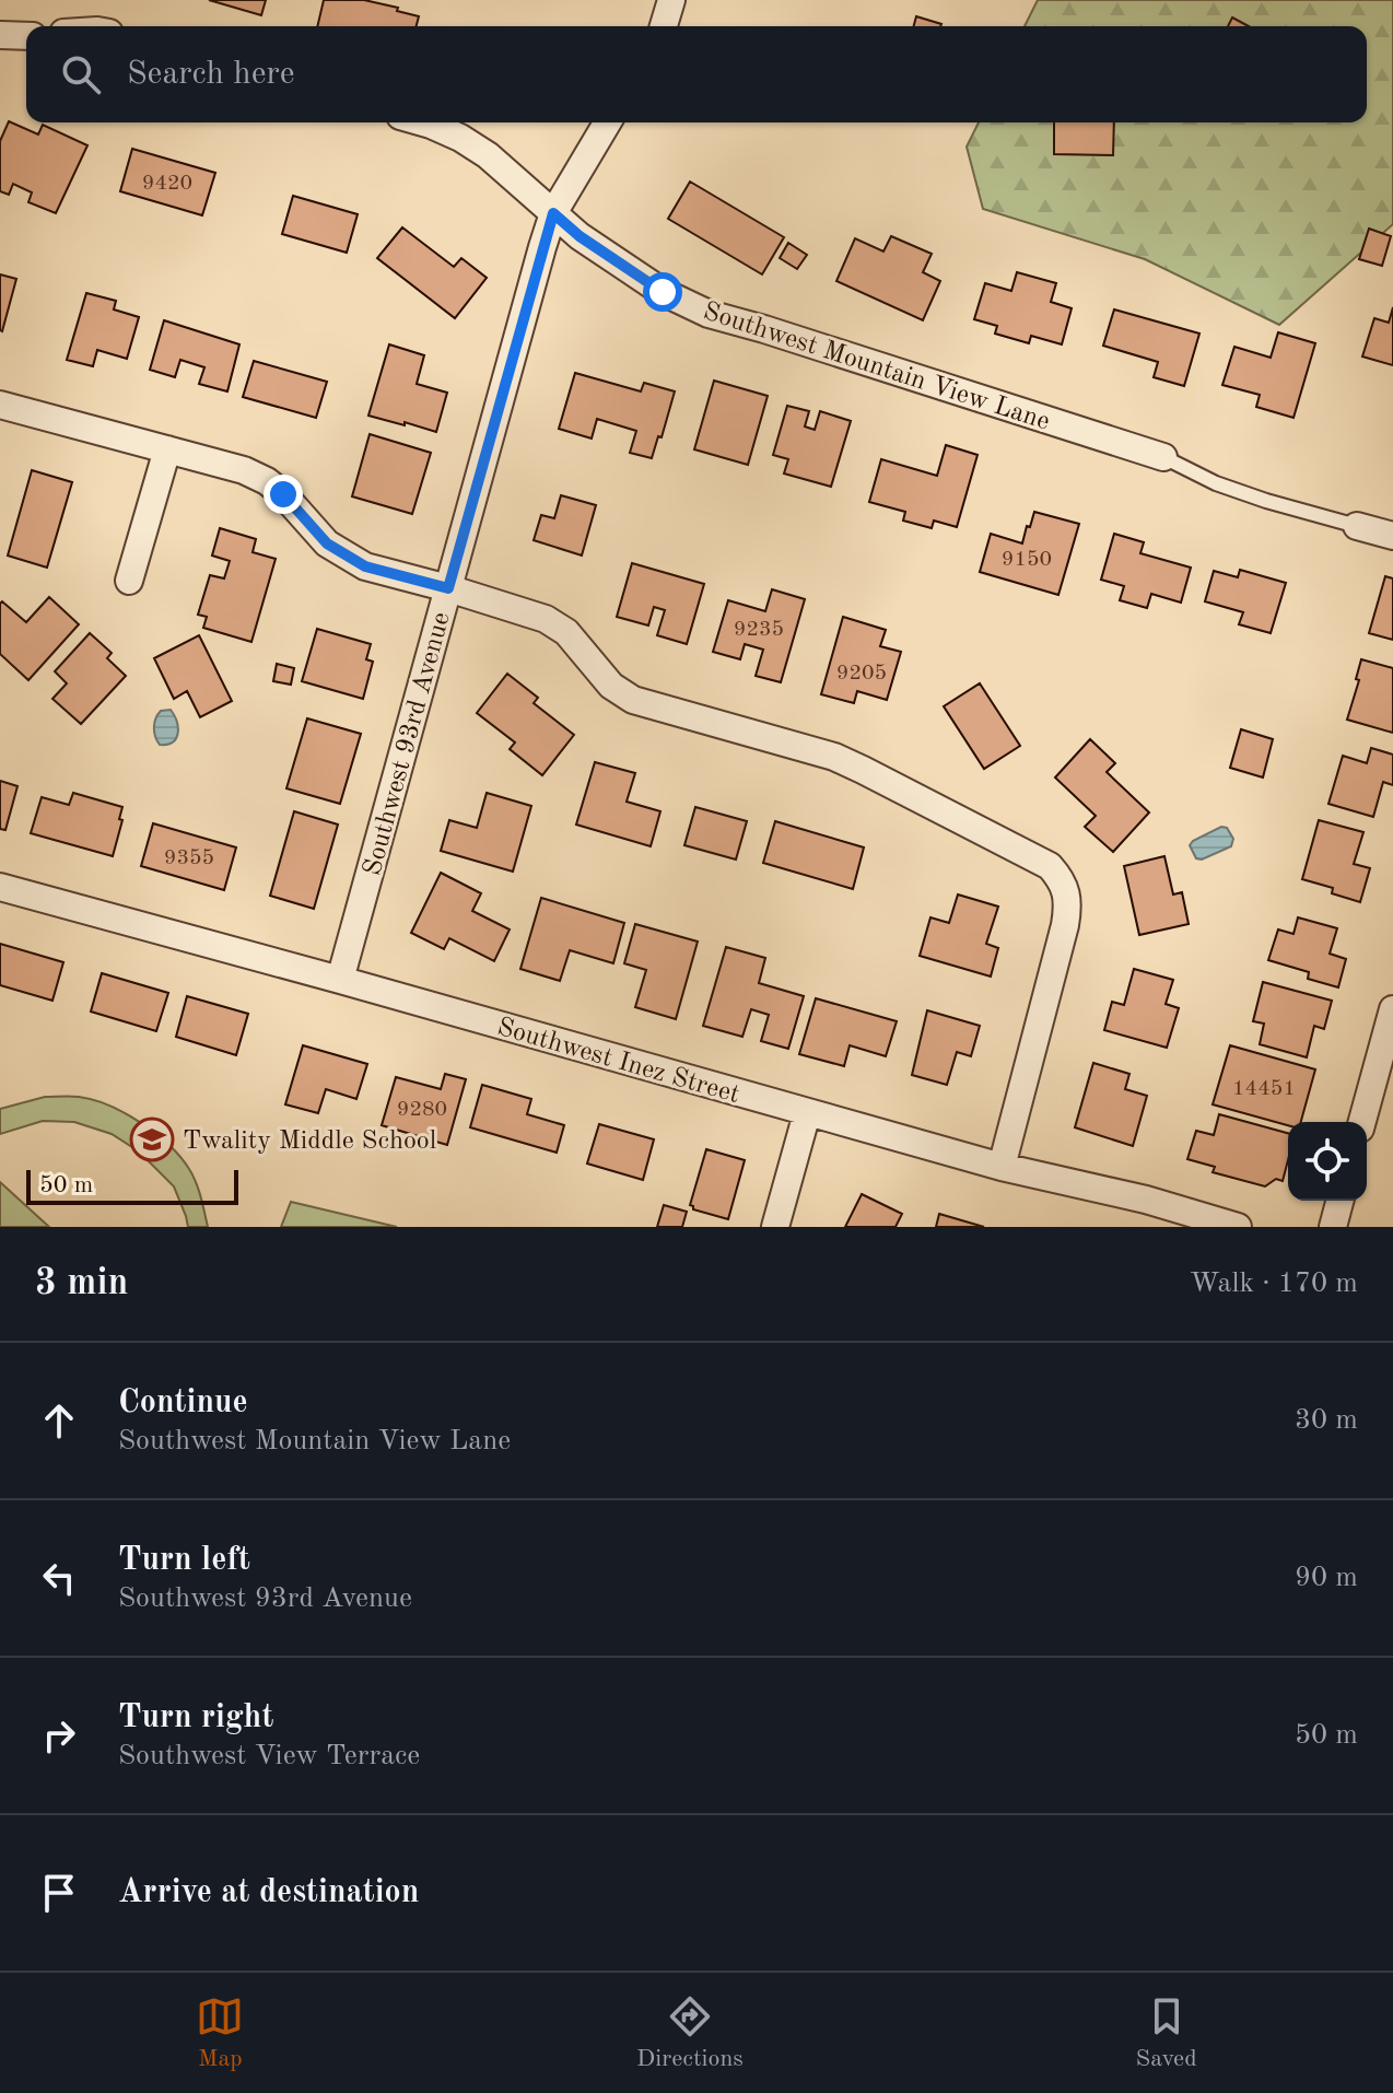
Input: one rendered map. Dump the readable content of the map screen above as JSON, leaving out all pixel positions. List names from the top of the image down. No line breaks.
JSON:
{"streets":{"street":["Southwest Mountain View Lane","Southwest 93rd Avenue","Southwest Inez Street"]},"crossings":[["Southwest Mountain View Lane","Southwest 93rd Avenue"],["Southwest 93rd Avenue","Southwest Inez Street"]],"places":{"school or university":["Twality Middle School"]},"house_numbers":["9420","9150","9235","9205","9355","14451","9280"],"scale_bar":"50 m","page":{"search":"Search here","scale":"50 m","heading":["3 min","Walk · 170 m"],"list":[["Continue","Southwest Mountain View Lane","30 m"],["Turn left","Southwest 93rd Avenue","90 m"],["Turn right","Southwest View Terrace","50 m"],"Arrive at destination"],"nav":["Map","Directions","Saved"]}}
